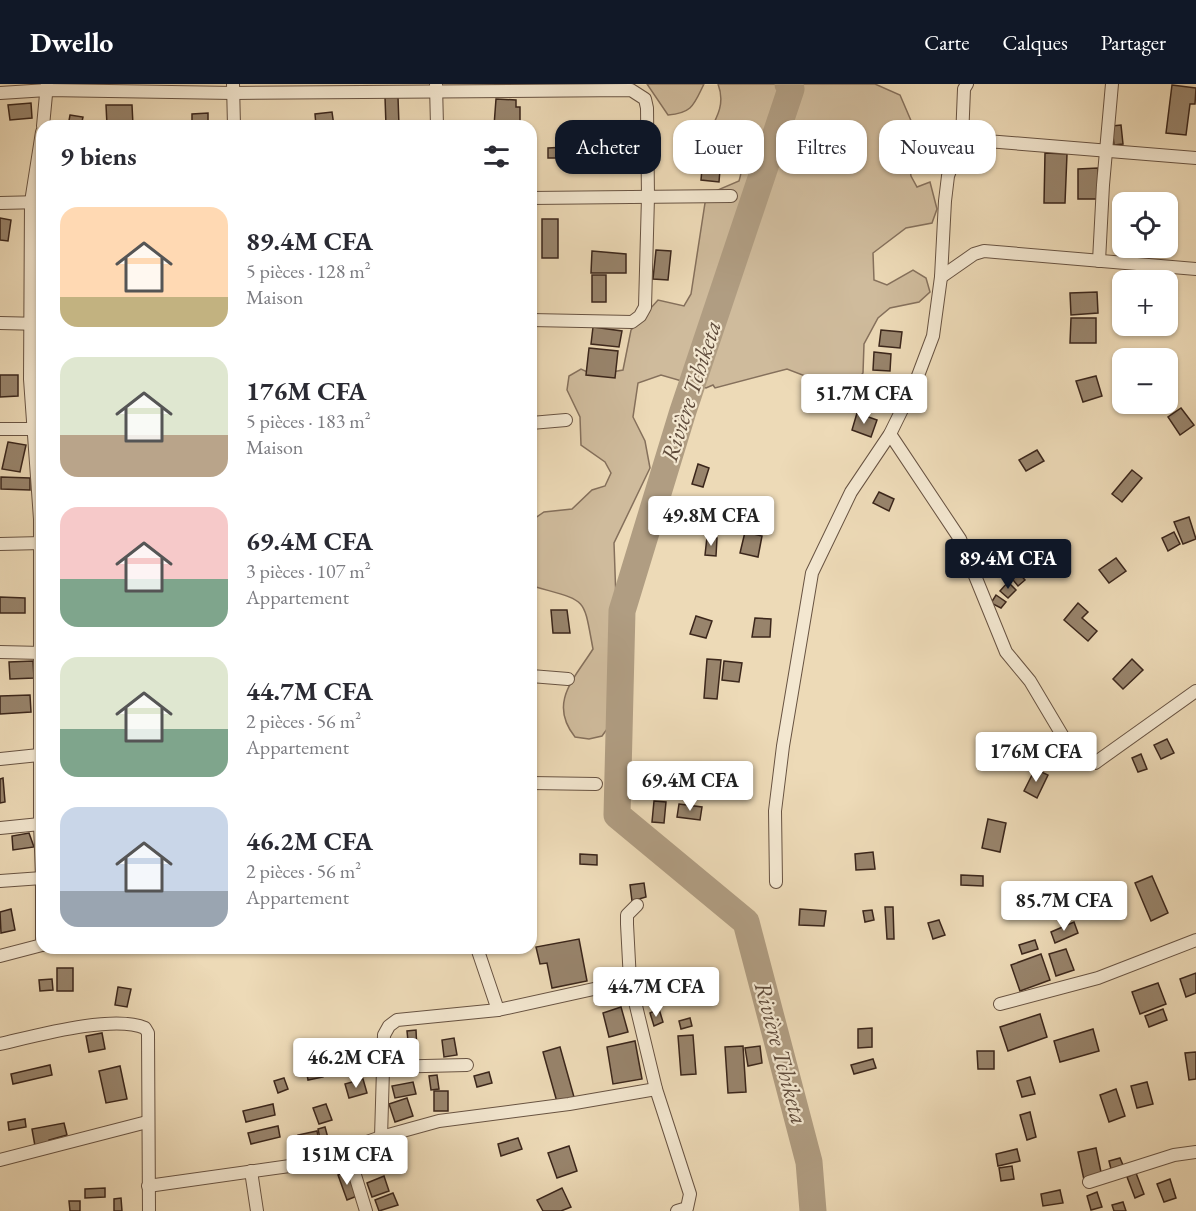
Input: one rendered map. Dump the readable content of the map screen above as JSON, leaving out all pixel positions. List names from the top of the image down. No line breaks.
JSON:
{"water":["Rivière Tchiketa"],"page":{"header":"Dwello","nav":["Carte","Calques","Partager"],"chip":["Acheter","Louer","Filtres","Nouveau"],"heading":"9 biens","map_buttons":["+","−"],"list":[{"name":"89.4M CFA","note":"5 pièces · 128 m² · Maison"},{"name":"176M CFA","note":"5 pièces · 183 m² · Maison"},{"name":"69.4M CFA","note":"3 pièces · 107 m² · Appartement"},{"name":"44.7M CFA","note":"2 pièces · 56 m² · Appartement"},{"name":"46.2M CFA","note":"2 pièces · 56 m² · Appartement"}],"price":["51.7M CFA","49.8M CFA","89.4M CFA","176M CFA","69.4M CFA","85.7M CFA","44.7M CFA","46.2M CFA","151M CFA"]}}
